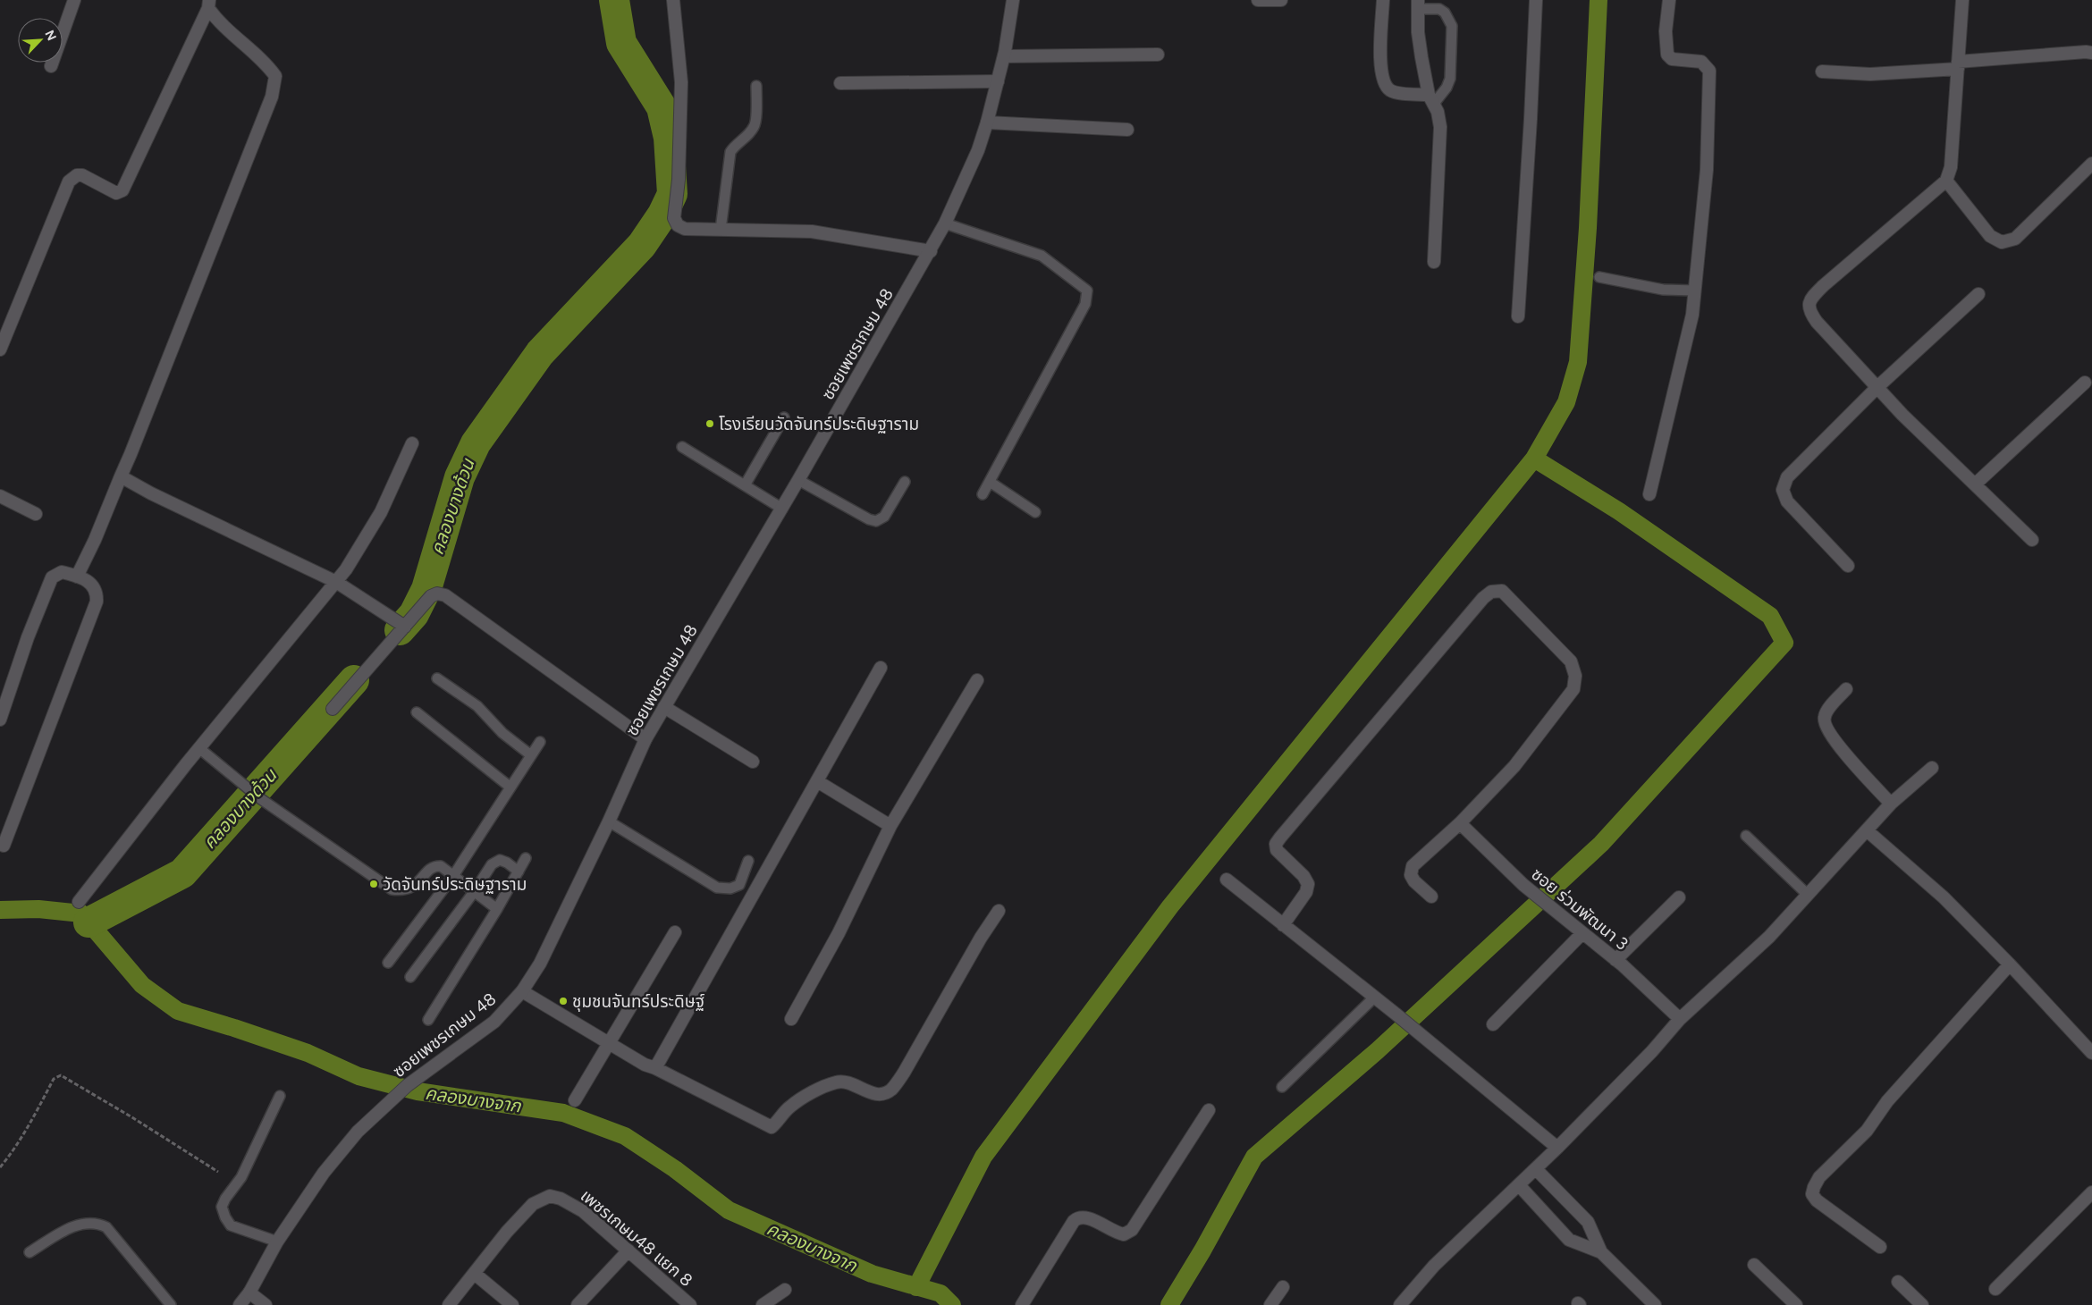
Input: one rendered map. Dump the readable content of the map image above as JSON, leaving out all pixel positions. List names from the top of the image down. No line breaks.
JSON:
{"streets":{"street":["ซอยเพชรเกษม 48","ซอย ร่วมพัฒนา 3","เพชรเกษม48 แยก 8"]},"water":["คลองบางด้วน","คลองบางจาก"],"places":["โรงเรียนวัดจันทร์ประดิษฐาราม","วัดจันทร์ประดิษฐาราม","ชุมชนจันทร์ประดิษฐ์"],"north":"top right"}
